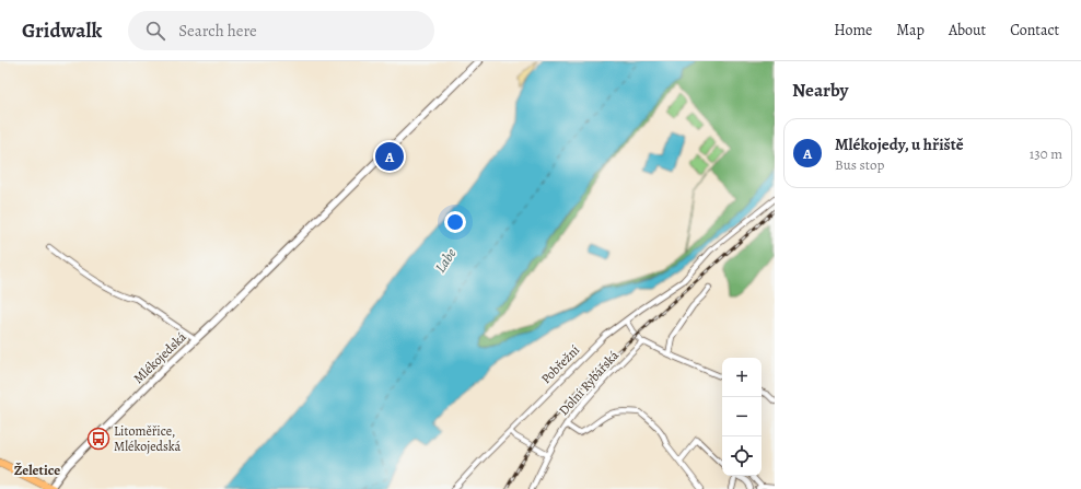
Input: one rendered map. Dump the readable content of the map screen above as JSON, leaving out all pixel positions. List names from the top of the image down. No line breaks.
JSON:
{"streets":{"street":["Mlékojedská","Pobřežní","Dolní Rybářská"]},"districts":["Želetice"],"water":["Labe"],"places":{"bus stop":["Litoměřice, Mlékojedská"]},"page":{"header":"Gridwalk","search":"Search here","nav":["Home","Map","About","Contact"],"heading":"Nearby","list":[{"mark":"A","name":"Mlékojedy, u hřiště","note":"Bus stop","value":"130 m"}],"pins":"A","map_buttons":["+","−"]}}
